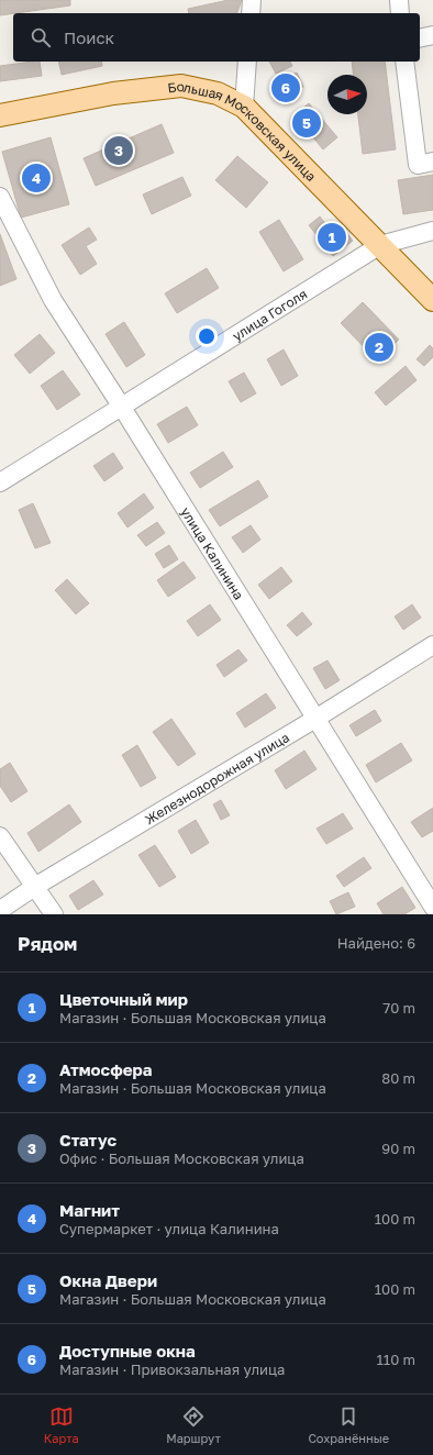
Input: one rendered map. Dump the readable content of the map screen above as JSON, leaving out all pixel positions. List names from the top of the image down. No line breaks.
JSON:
{"streets":{"main road":["Большая Московская улица"],"street":["улица Гоголя","улица Калинина","Железнодорожная улица"]},"crossings":[["Большая Московская улица","улица Гоголя"],["улица Гоголя","улица Калинина"],["улица Калинина","Железнодорожная улица"]],"north":"right","page":{"search":"Поиск","pins":["6","5","3","4","1","2"],"heading":["Рядом","Найдено: 6"],"list":[{"mark":"1","name":"Цветочный мир","note":"Магазин · Большая Московская улица","value":"70 m"},{"mark":"2","name":"Атмосфера","note":"Магазин · Большая Московская улица","value":"80 m"},{"mark":"3","name":"Статус","note":"Офис · Большая Московская улица","value":"90 m"},{"mark":"4","name":"Магнит","note":"Супермаркет · улица Калинина","value":"100 m"},{"mark":"5","name":"Окна Двери","note":"Магазин · Большая Московская улица","value":"100 m"},{"mark":"6","name":"Доступные окна","note":"Магазин · Привокзальная улица","value":"110 m"}],"nav":["Карта","Маршрут","Сохранённые"]}}
